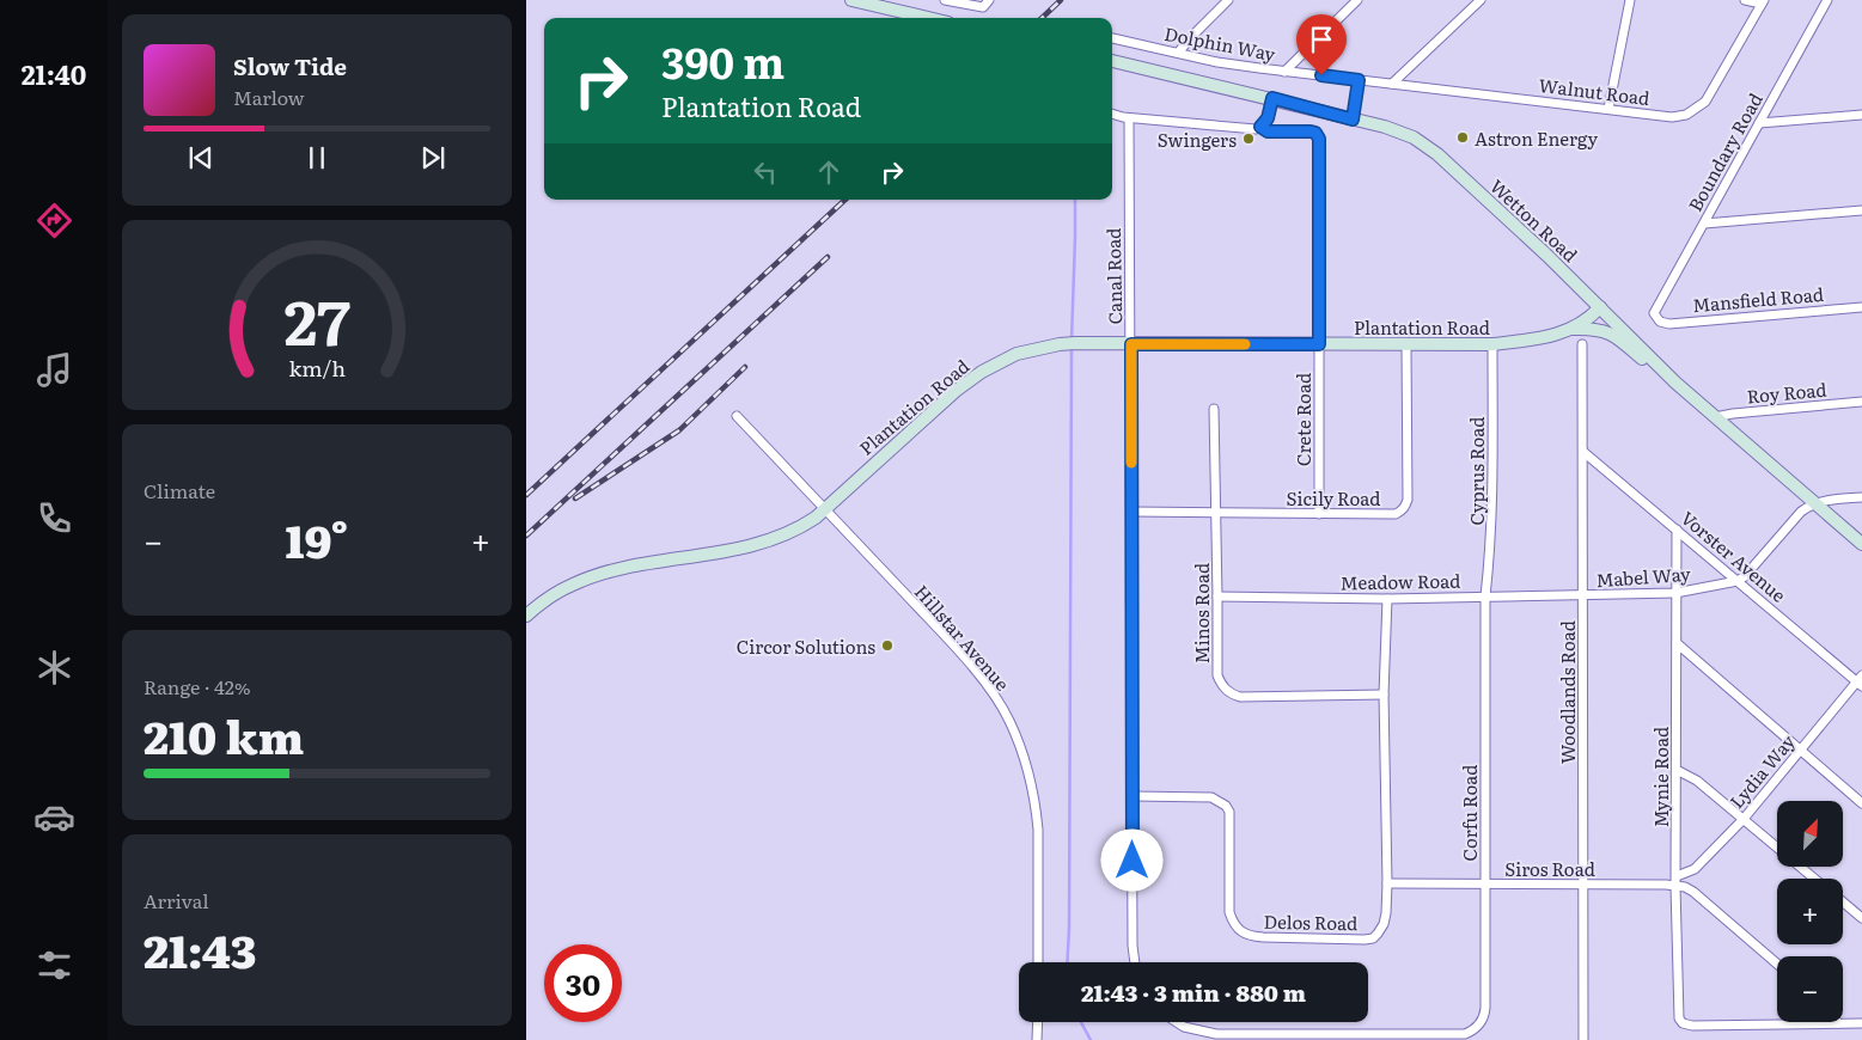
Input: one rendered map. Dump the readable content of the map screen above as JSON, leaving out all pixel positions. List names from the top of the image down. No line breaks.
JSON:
{"streets":{"street":["Dolphin Way","Walnut Road","Boundary Road","Wetton Road","Canal Road","Mansfield Road","Plantation Road","Roy Road","Crete Road","Cyprus Road","Sicily Road","Vorster Avenue","Mabel Way","Meadow Road","Minos Road","Hillstar Avenue","Woodlands Road","Lydia Way","Mynie Road","Corfu Road","Siros Road","Delos Road"]},"crossings":[["Dolphin Way","Walnut Road"],["Boundary Road","Mansfield Road"],["Wetton Road","Plantation Road"],["Wetton Road","Roy Road"],["Canal Road","Plantation Road"],["Canal Road","Sicily Road"],["Canal Road","Delos Road"],["Plantation Road","Crete Road"],["Plantation Road","Cyprus Road"],["Plantation Road","Sicily Road"],["Plantation Road","Hillstar Avenue"],["Crete Road","Sicily Road"],["Cyprus Road","Meadow Road"],["Cyprus Road","Corfu Road"],["Sicily Road","Minos Road"],["Vorster Avenue","Mabel Way"],["Vorster Avenue","Woodlands Road"],["Vorster Avenue","Lydia Way"],["Vorster Avenue","Mynie Road"],["Mabel Way","Meadow Road"],["Mabel Way","Woodlands Road"],["Mabel Way","Mynie Road"],["Meadow Road","Minos Road"],["Meadow Road","Woodlands Road"],["Meadow Road","Corfu Road"],["Meadow Road","Delos Road"],["Minos Road","Delos Road"],["Woodlands Road","Siros Road"],["Lydia Way","Mynie Road"],["Lydia Way","Siros Road"],["Mynie Road","Siros Road"],["Corfu Road","Siros Road"],["Siros Road","Delos Road"]],"places":["Astron Energy","Swingers","Circor Solutions"],"north":"top right","page":{"tabs":"21:40","turn":["390 m","Plantation Road"],"song":["Slow Tide","Marlow"],"tile":["Climate",["Range · 42%","210 km"],["Arrival","21:43"]],"heat":["−","19°","+"],"map_buttons":["+","−"],"limit":"30","trip":"21:43 · 3 min · 880 m","gauge":["27","km/h"]}}
